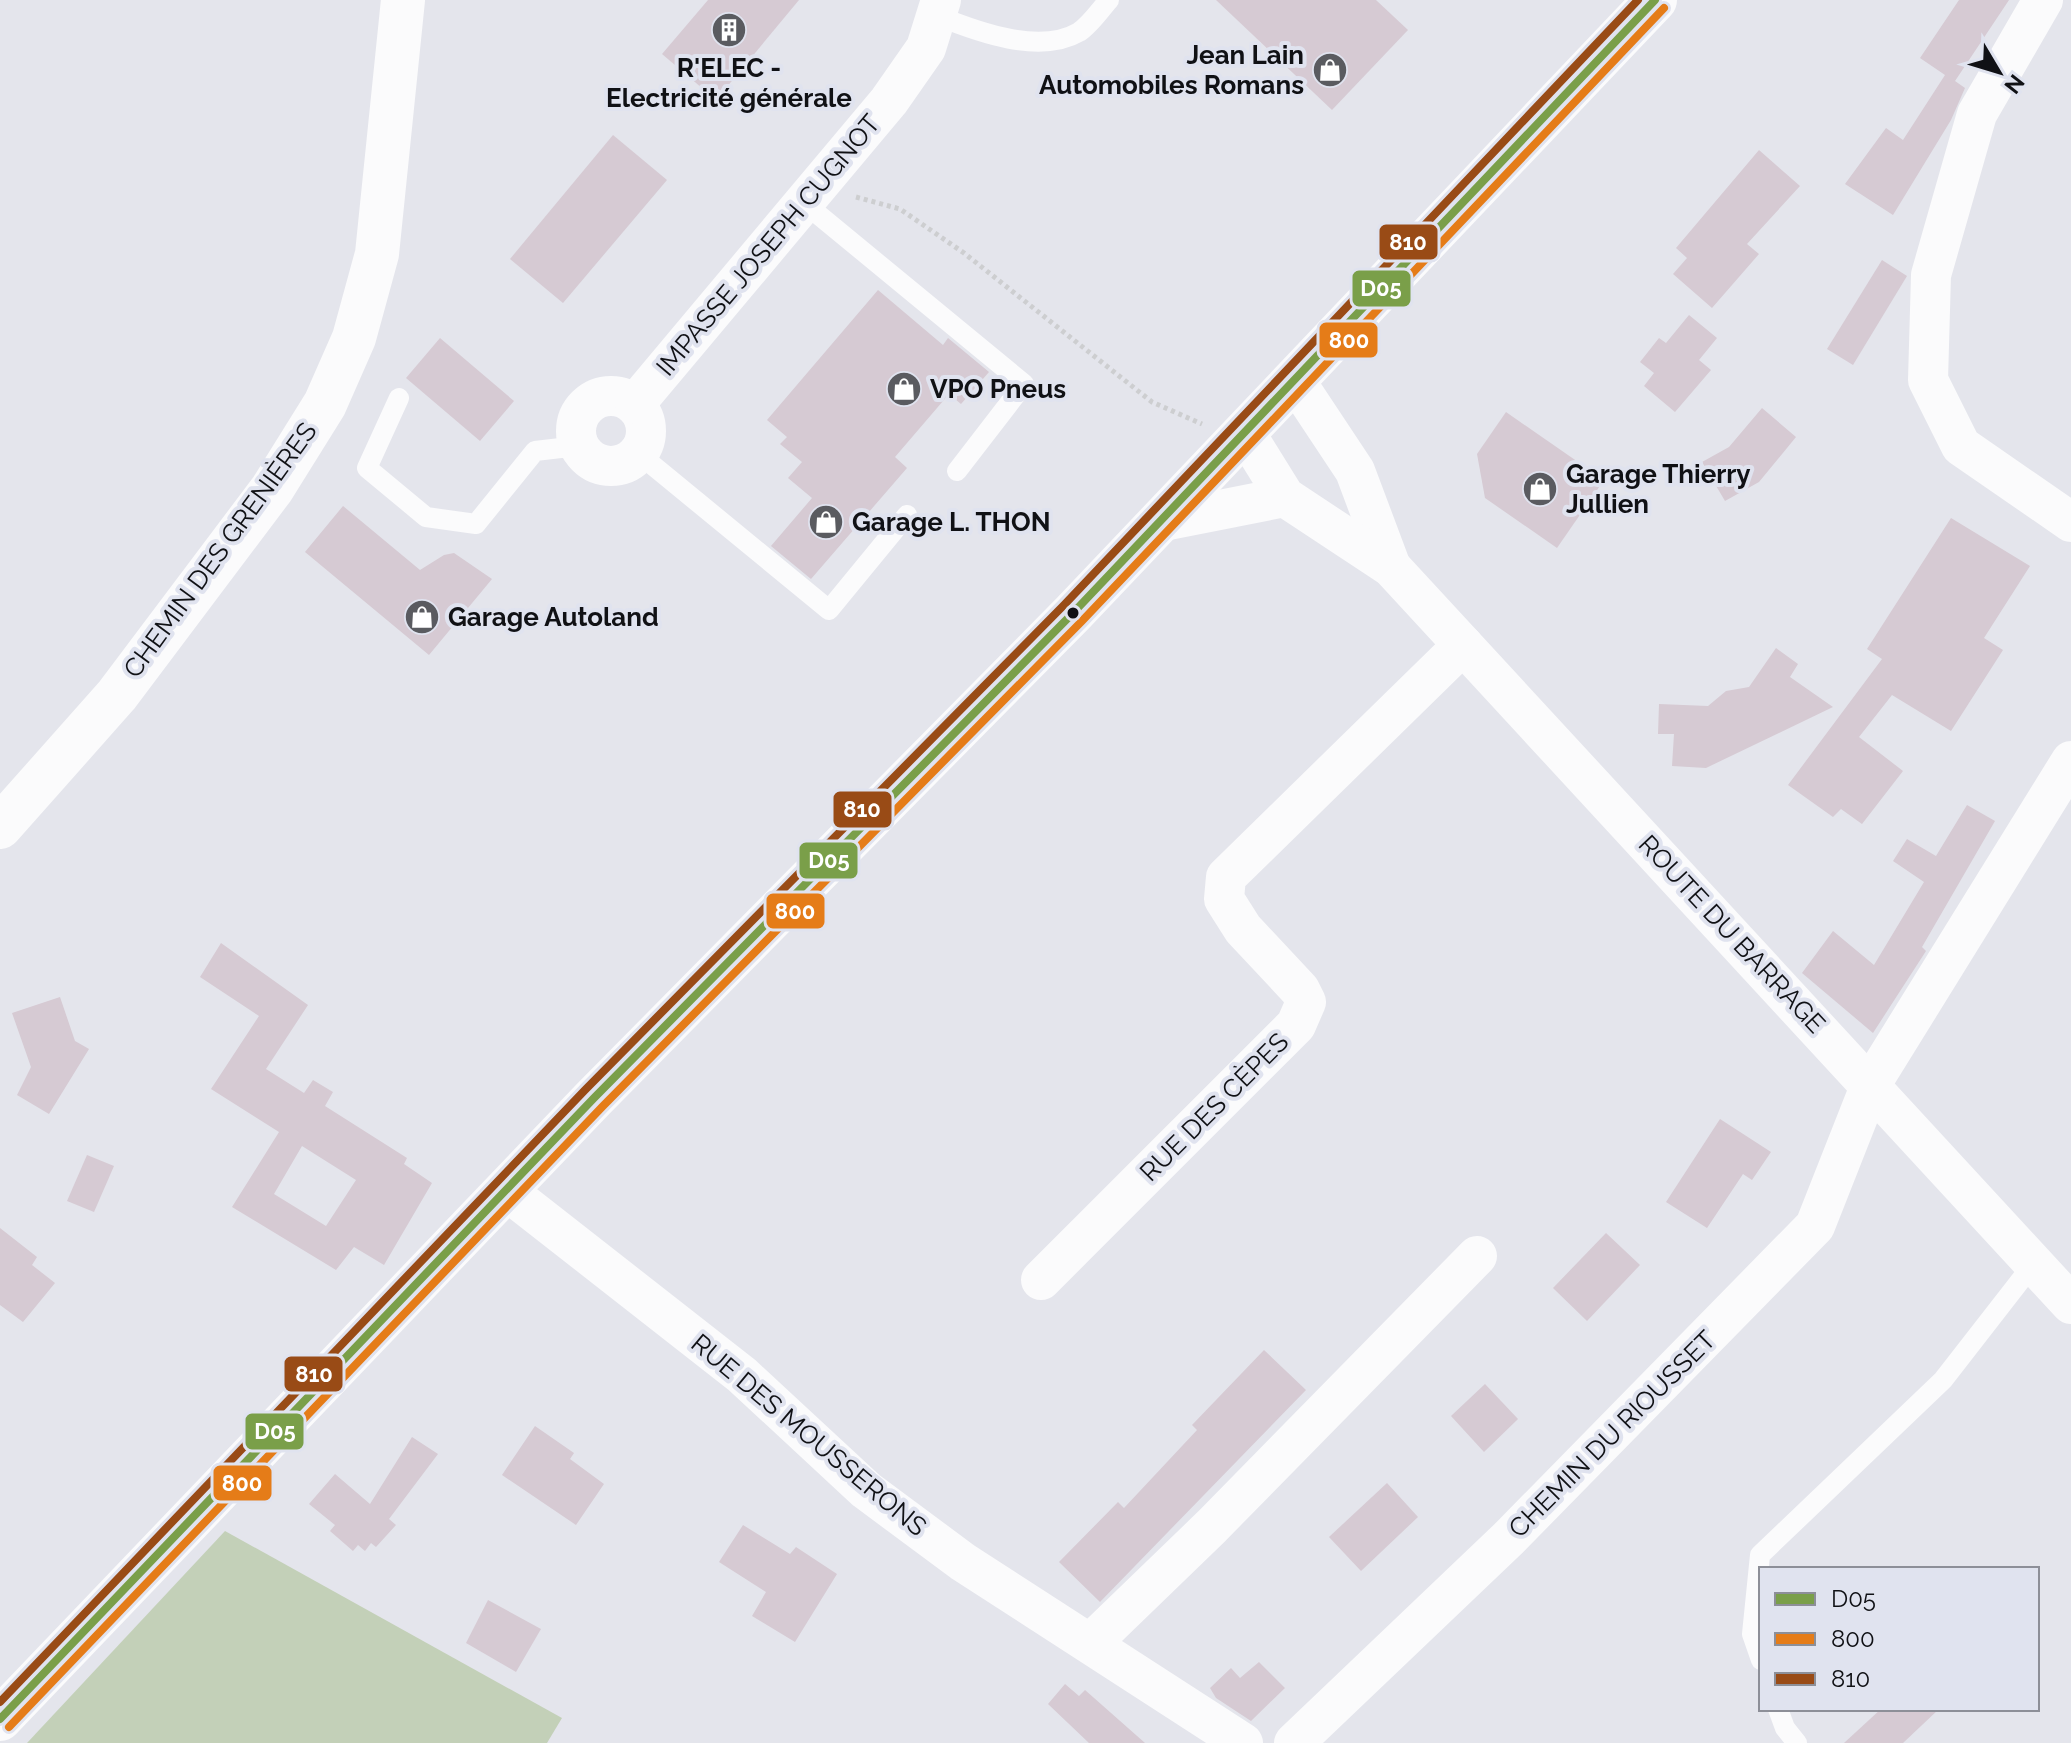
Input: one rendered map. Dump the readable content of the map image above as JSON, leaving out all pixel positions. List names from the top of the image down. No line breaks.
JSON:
{"streets":{"main road":["CHEMIN DES GRENIÈRES"],"street":["IMPASSE JOSEPH CUGNOT","ROUTE DU BARRAGE","RUE DES CÈPES","CHEMIN DU RIOUSSET","RUE DES MOUSSERONS"]},"crossings":[["ROUTE DU BARRAGE","RUE DES CÈPES"],["ROUTE DU BARRAGE","CHEMIN DU RIOUSSET"]],"places":{"building":["R'ELEC - Electricité générale"],"shop":["Jean Lain Automobiles Romans","VPO Pneus","Garage Thierry Jullien","Garage L. THON","Garage Autoland"]},"lines":["transit line D05","transit line 810","transit line 800"],"legend":["D05","800","810"],"north":"bottom right"}
